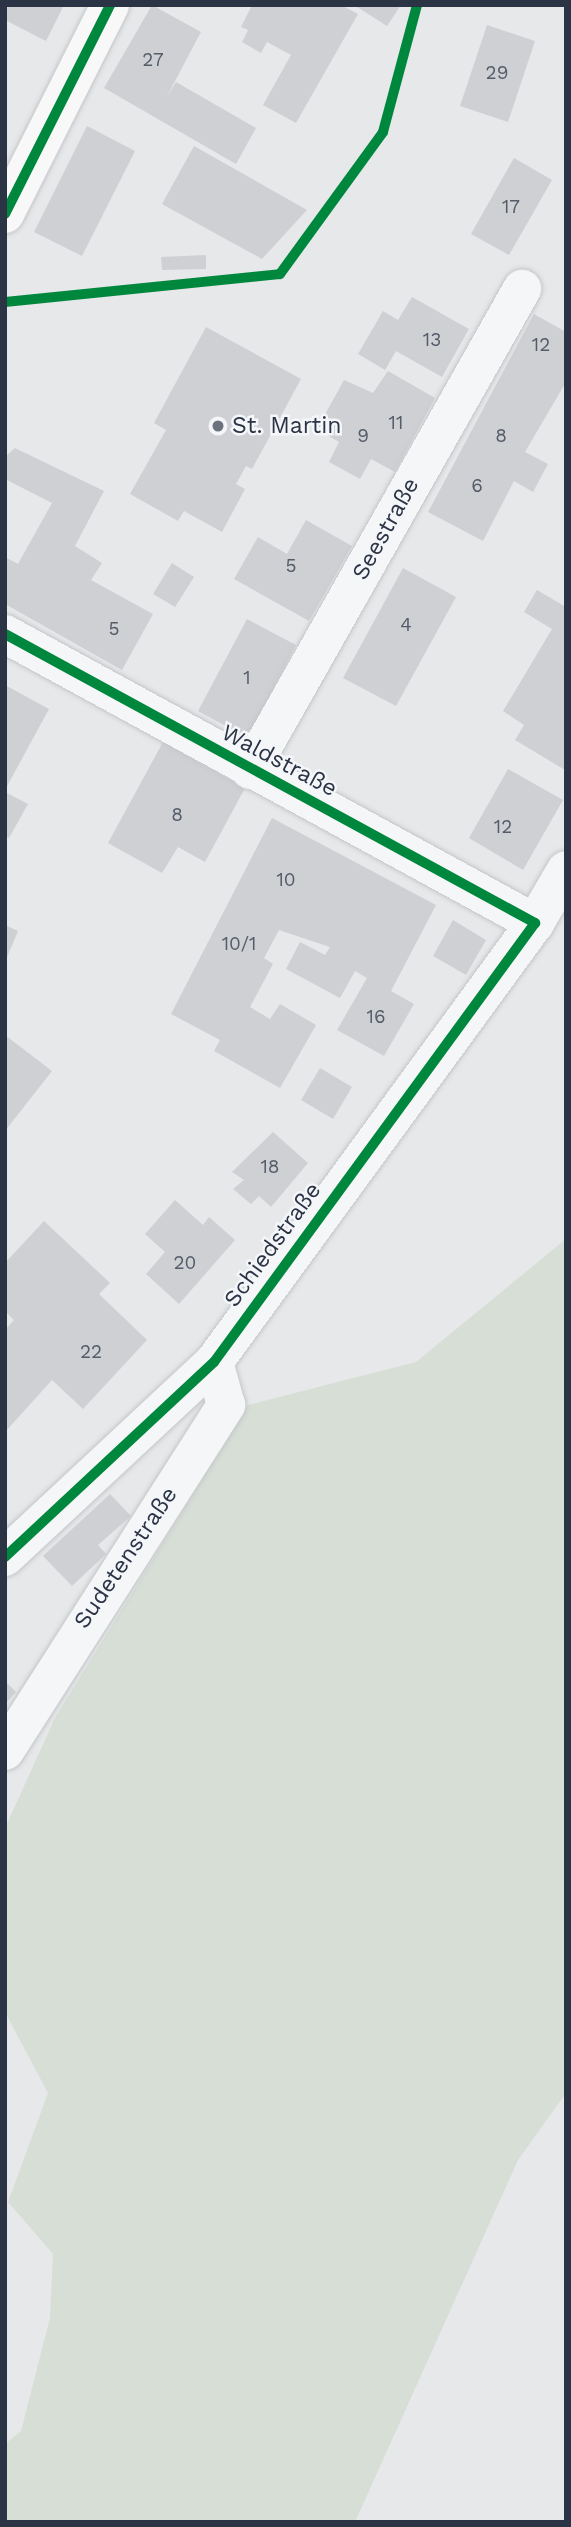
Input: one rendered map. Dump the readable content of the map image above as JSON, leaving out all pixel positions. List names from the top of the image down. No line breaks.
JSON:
{"streets":{"street":["Seestraße","Waldstraße","Schiedstraße","Sudetenstraße"]},"crossings":[["Seestraße","Waldstraße"],["Waldstraße","Schiedstraße"],["Schiedstraße","Sudetenstraße"]],"places":["St. Martin"],"house_numbers":["27","29","17","13","12","11","9","8","6","5","4","5","1","8","12","10","10/1","16","18","20","22"]}
